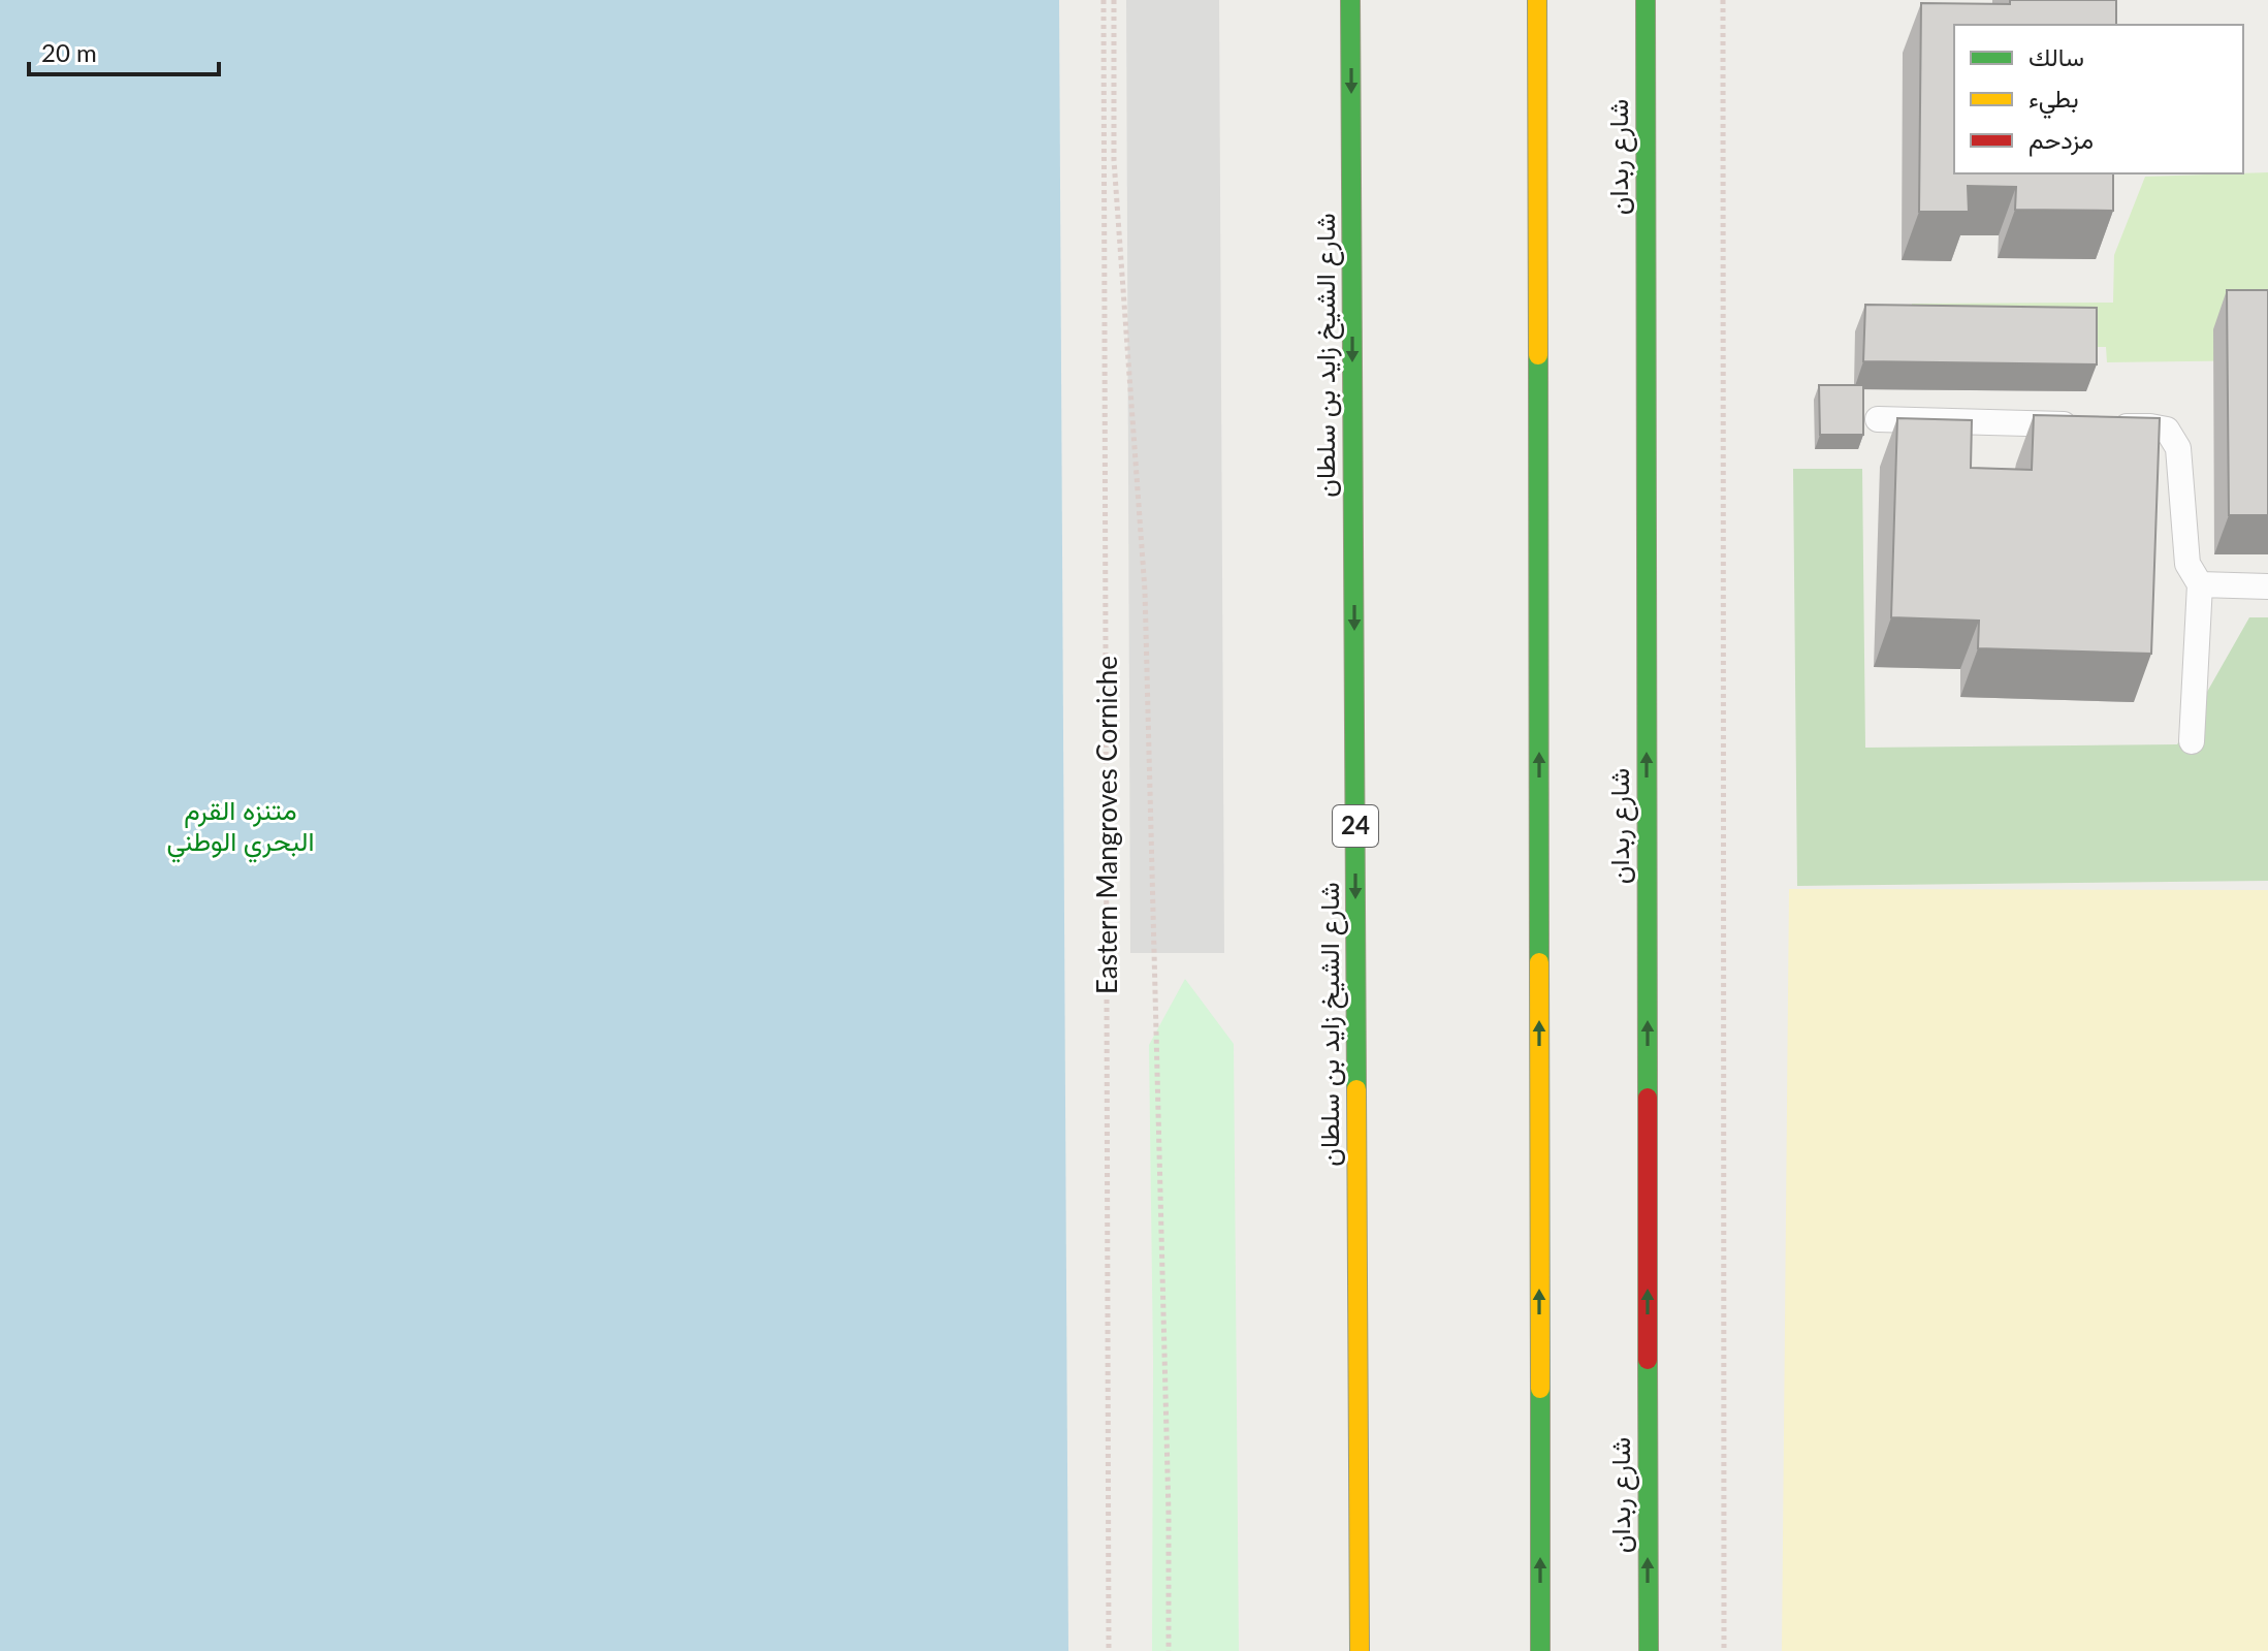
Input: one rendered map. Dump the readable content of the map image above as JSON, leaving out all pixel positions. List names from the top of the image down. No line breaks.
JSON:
{"streets":{"main road":["شارع ربدان","شارع الشيخ زايد بن سلطان","24"],"path":["Eastern Mangroves Corniche"]},"one_way":["شارع الشيخ زايد بن سلطان"],"parks":["متنزه القرم البحري الوطني"],"legend":["سالك","بطيء","مزدحم"],"scale_bar":"20 m"}
